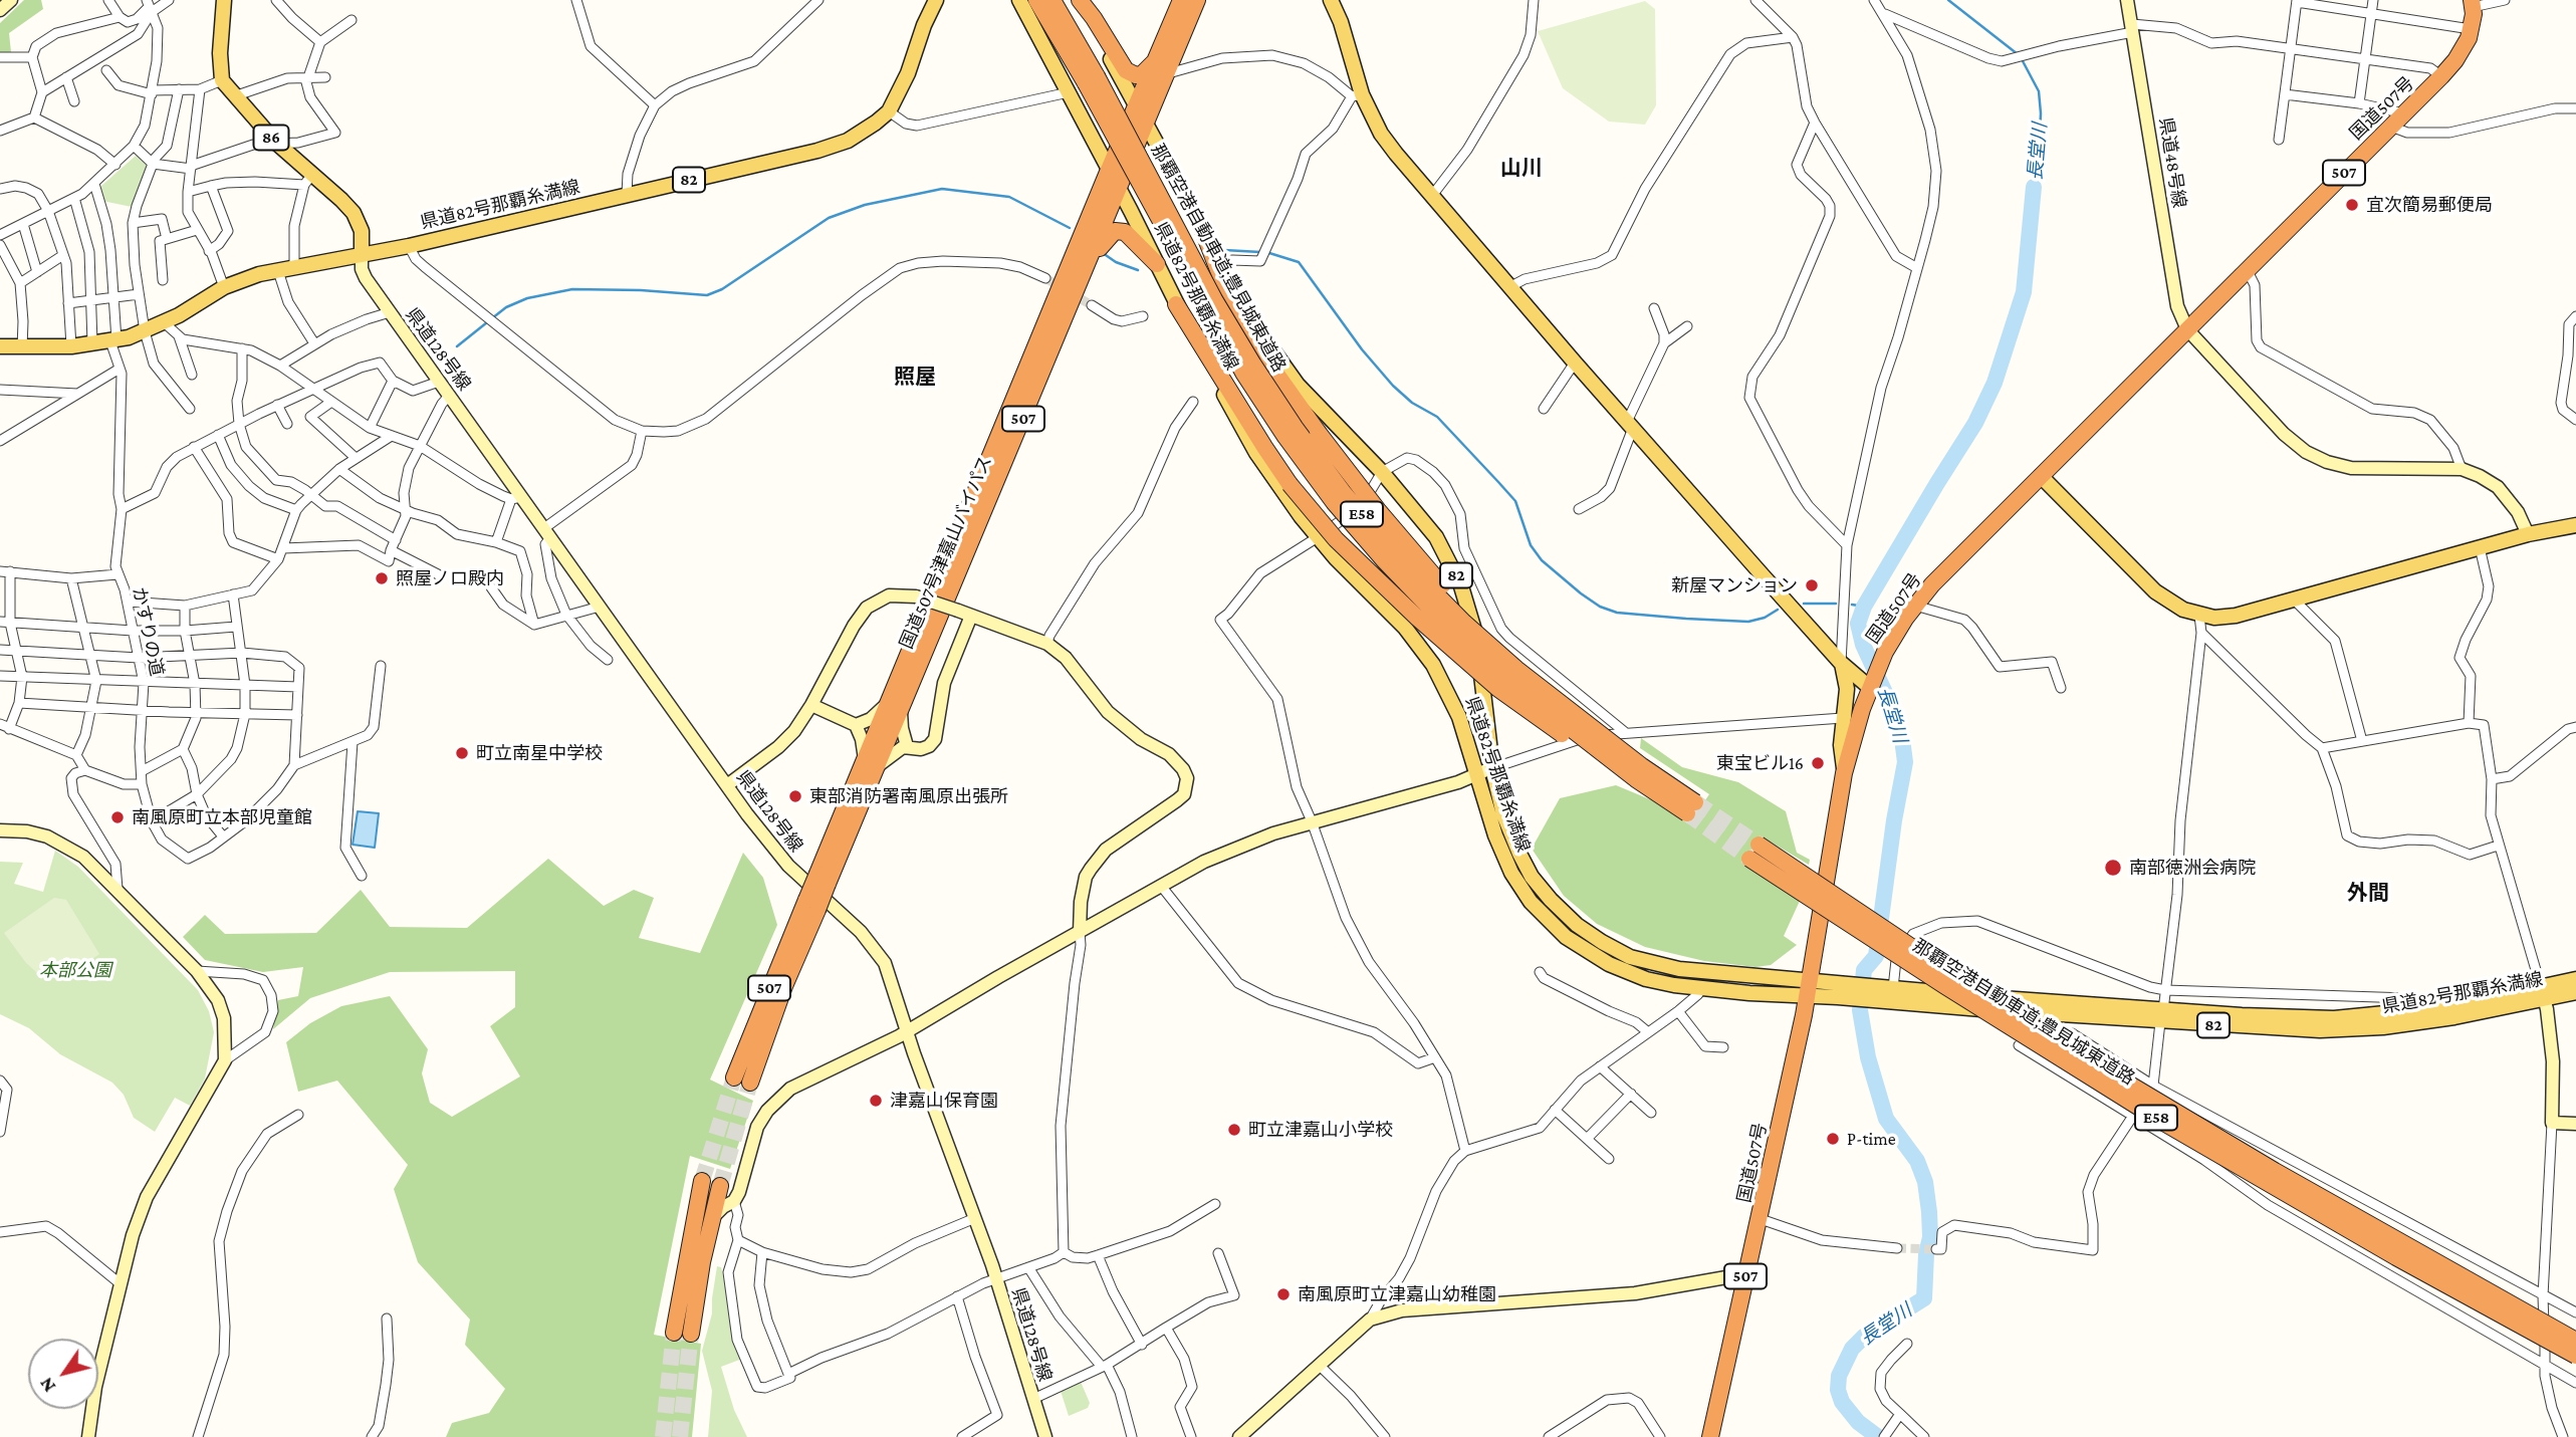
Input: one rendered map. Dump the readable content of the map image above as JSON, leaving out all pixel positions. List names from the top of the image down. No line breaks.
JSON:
{"streets":{"highway":["国道507号","507","那覇空港自動車道;豊見城東道路","E58","国道507号津嘉山バイパス"],"main road":["86","82","県道82号那覇糸満線"],"street":["県道48号線","県道128号線","かすりの道"]},"crossings":[["国道507号","県道48号線"],["国道507号","県道82号那覇糸満線"],["86","県道82号那覇糸満線"],["86","県道128号線"],["県道82号那覇糸満線","県道128号線"],["県道82号那覇糸満線","国道507号津嘉山バイパス"],["那覇空港自動車道;豊見城東道路","E58"]],"districts":["山川","照屋","外間"],"water":["長堂川"],"parks":["本部公園"],"places":["宜次簡易郵便局","照屋ノロ殿内","新屋マンション","町立南星中学校","東宝ビル16","東部消防署南風原出張所","南風原町立本部児童館","南部徳洲会病院","津嘉山保育園","町立津嘉山小学校","P-time","南風原町立津嘉山幼稚園"],"north":"bottom left"}
